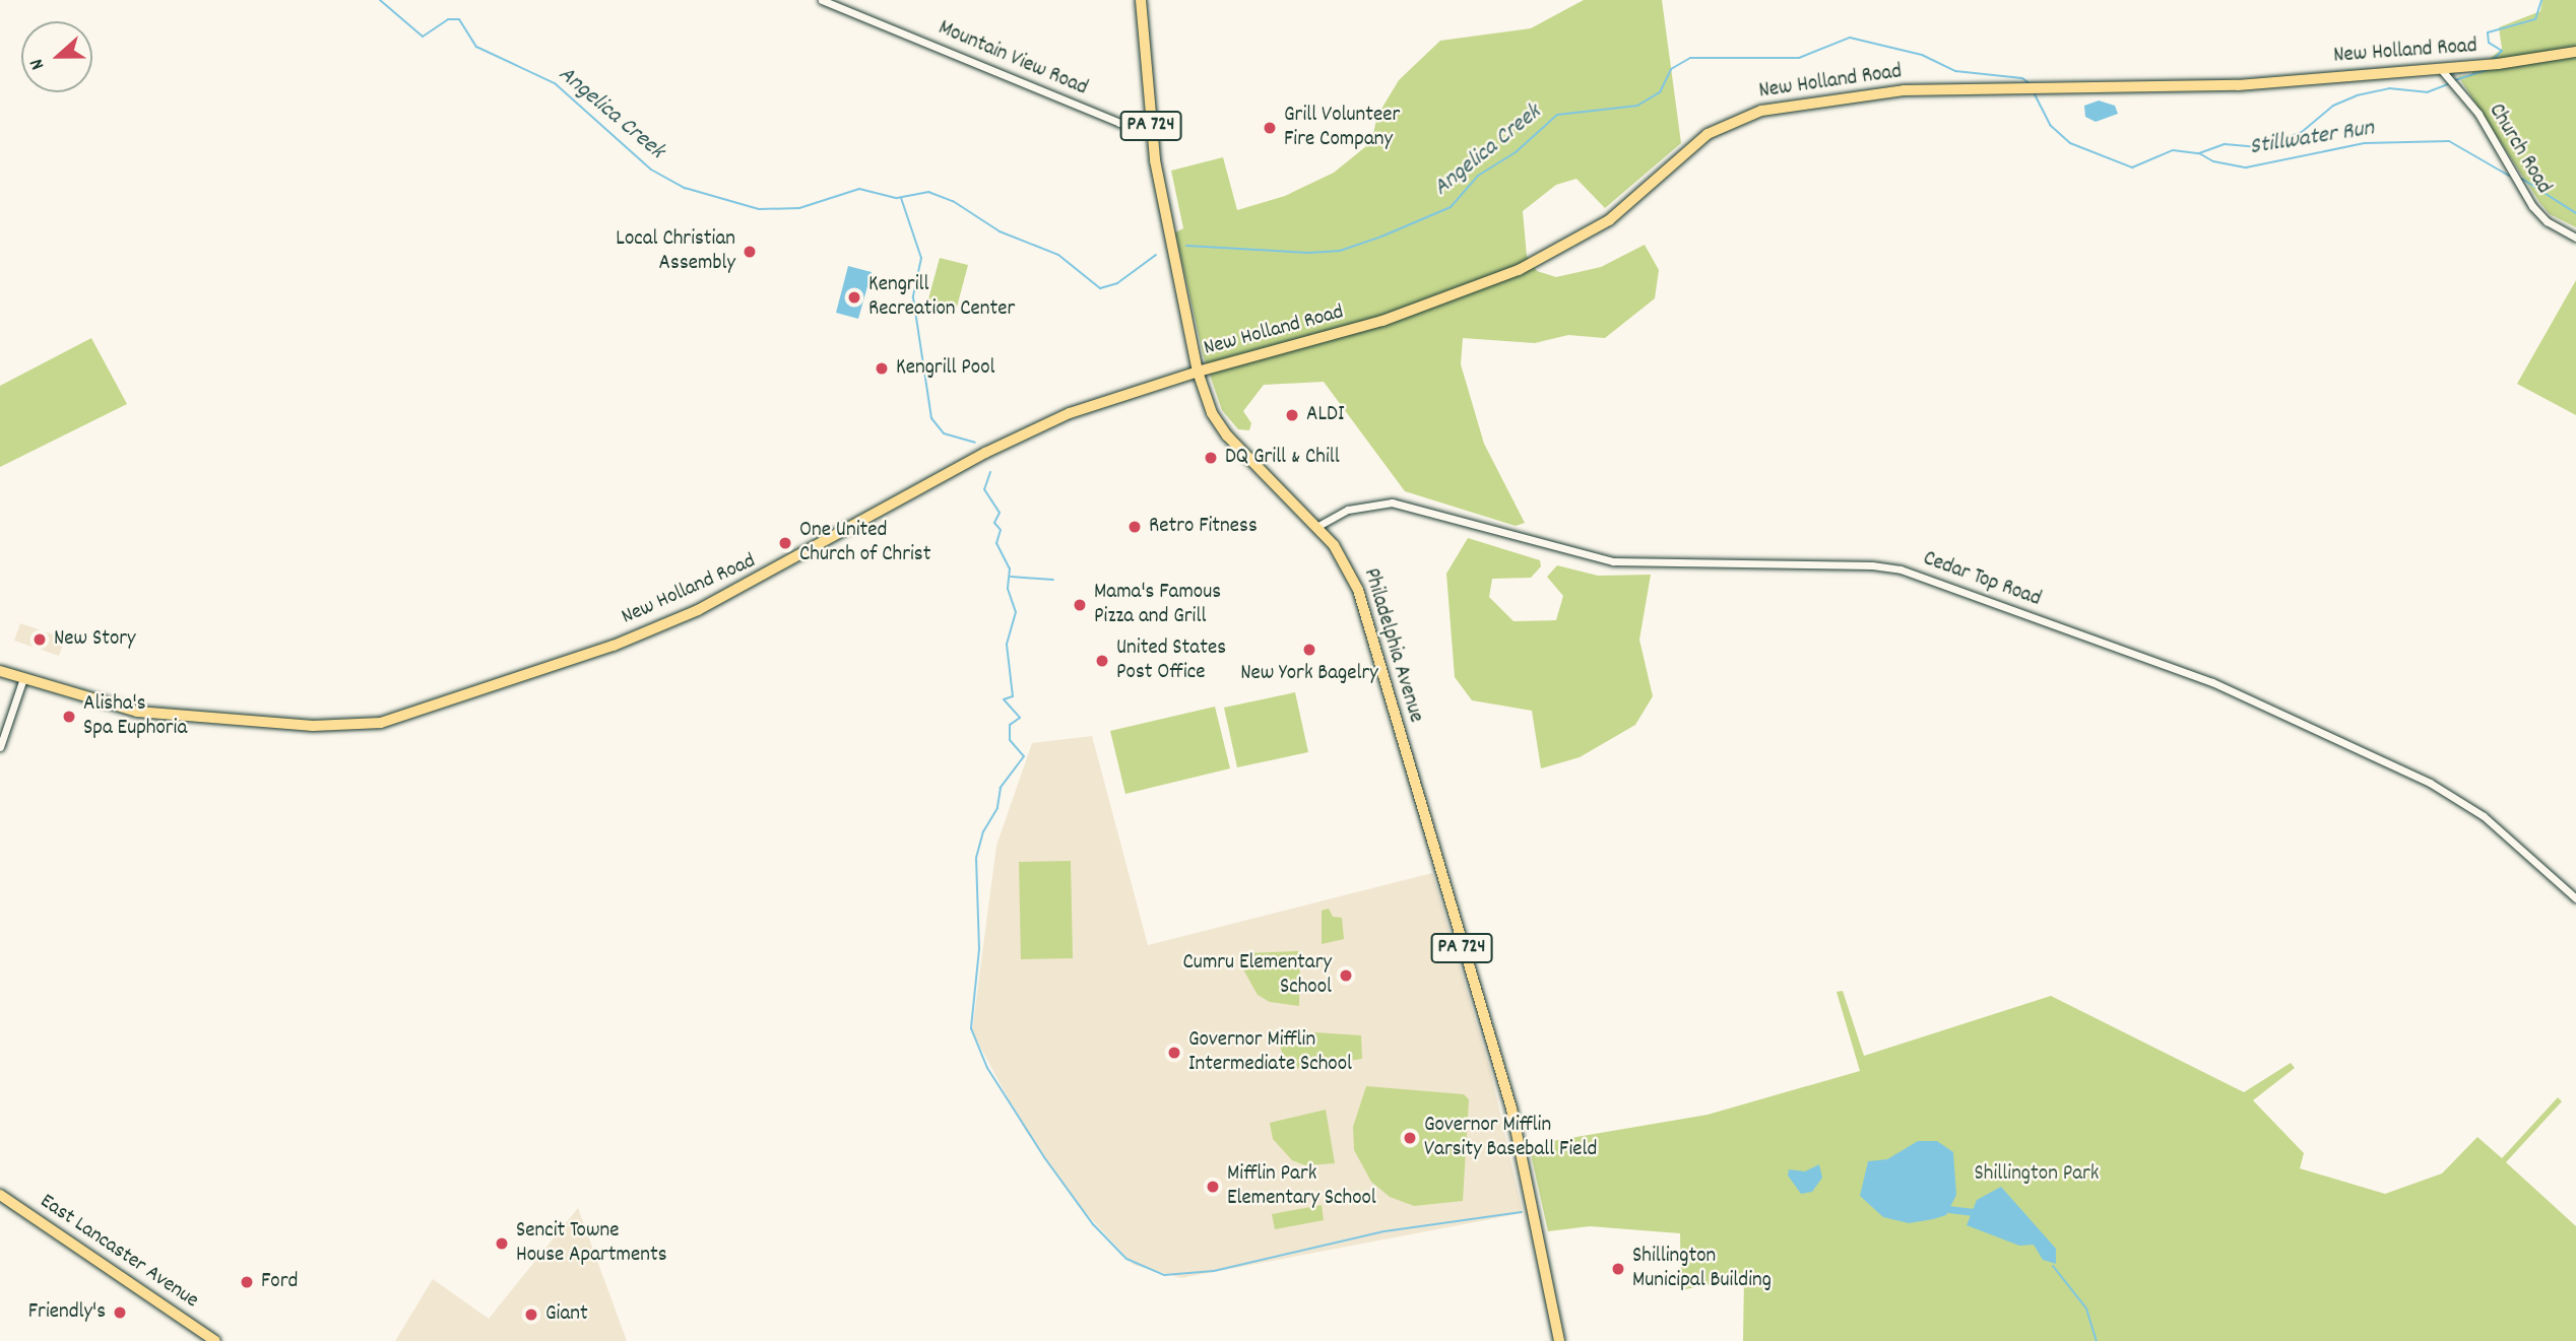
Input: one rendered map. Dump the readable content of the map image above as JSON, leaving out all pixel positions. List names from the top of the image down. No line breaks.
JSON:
{"streets":{"main road":["New Holland Road","PA 724","Philadelphia Avenue","East Lancaster Avenue"],"street":["Mountain View Road","Church Road","Cedar Top Road"]},"crossings":[["New Holland Road","Church Road"],["New Holland Road","Philadelphia Avenue"],["Mountain View Road","Philadelphia Avenue"],["Cedar Top Road","Philadelphia Avenue"]],"water":["Angelica Creek","Stillwater Run"],"parks":["Shillington Park"],"places":["Grill Volunteer Fire Company","Local Christian Assembly","Kengrill Recreation Center","Kengrill Pool","ALDI","DQ Grill & Chill","Retro Fitness","One United Church of Christ","Mama's Famous Pizza and Grill","New Story","New York Bagelry","United States Post Office","Alisha's Spa Euphoria","Cumru Elementary School","Governor Mifflin Intermediate School","Governor Mifflin Varsity Baseball Field","Mifflin Park Elementary School","Sencit Towne House Apartments","Shillington Municipal Building","Ford","Friendly's","Giant"],"north":"left"}
